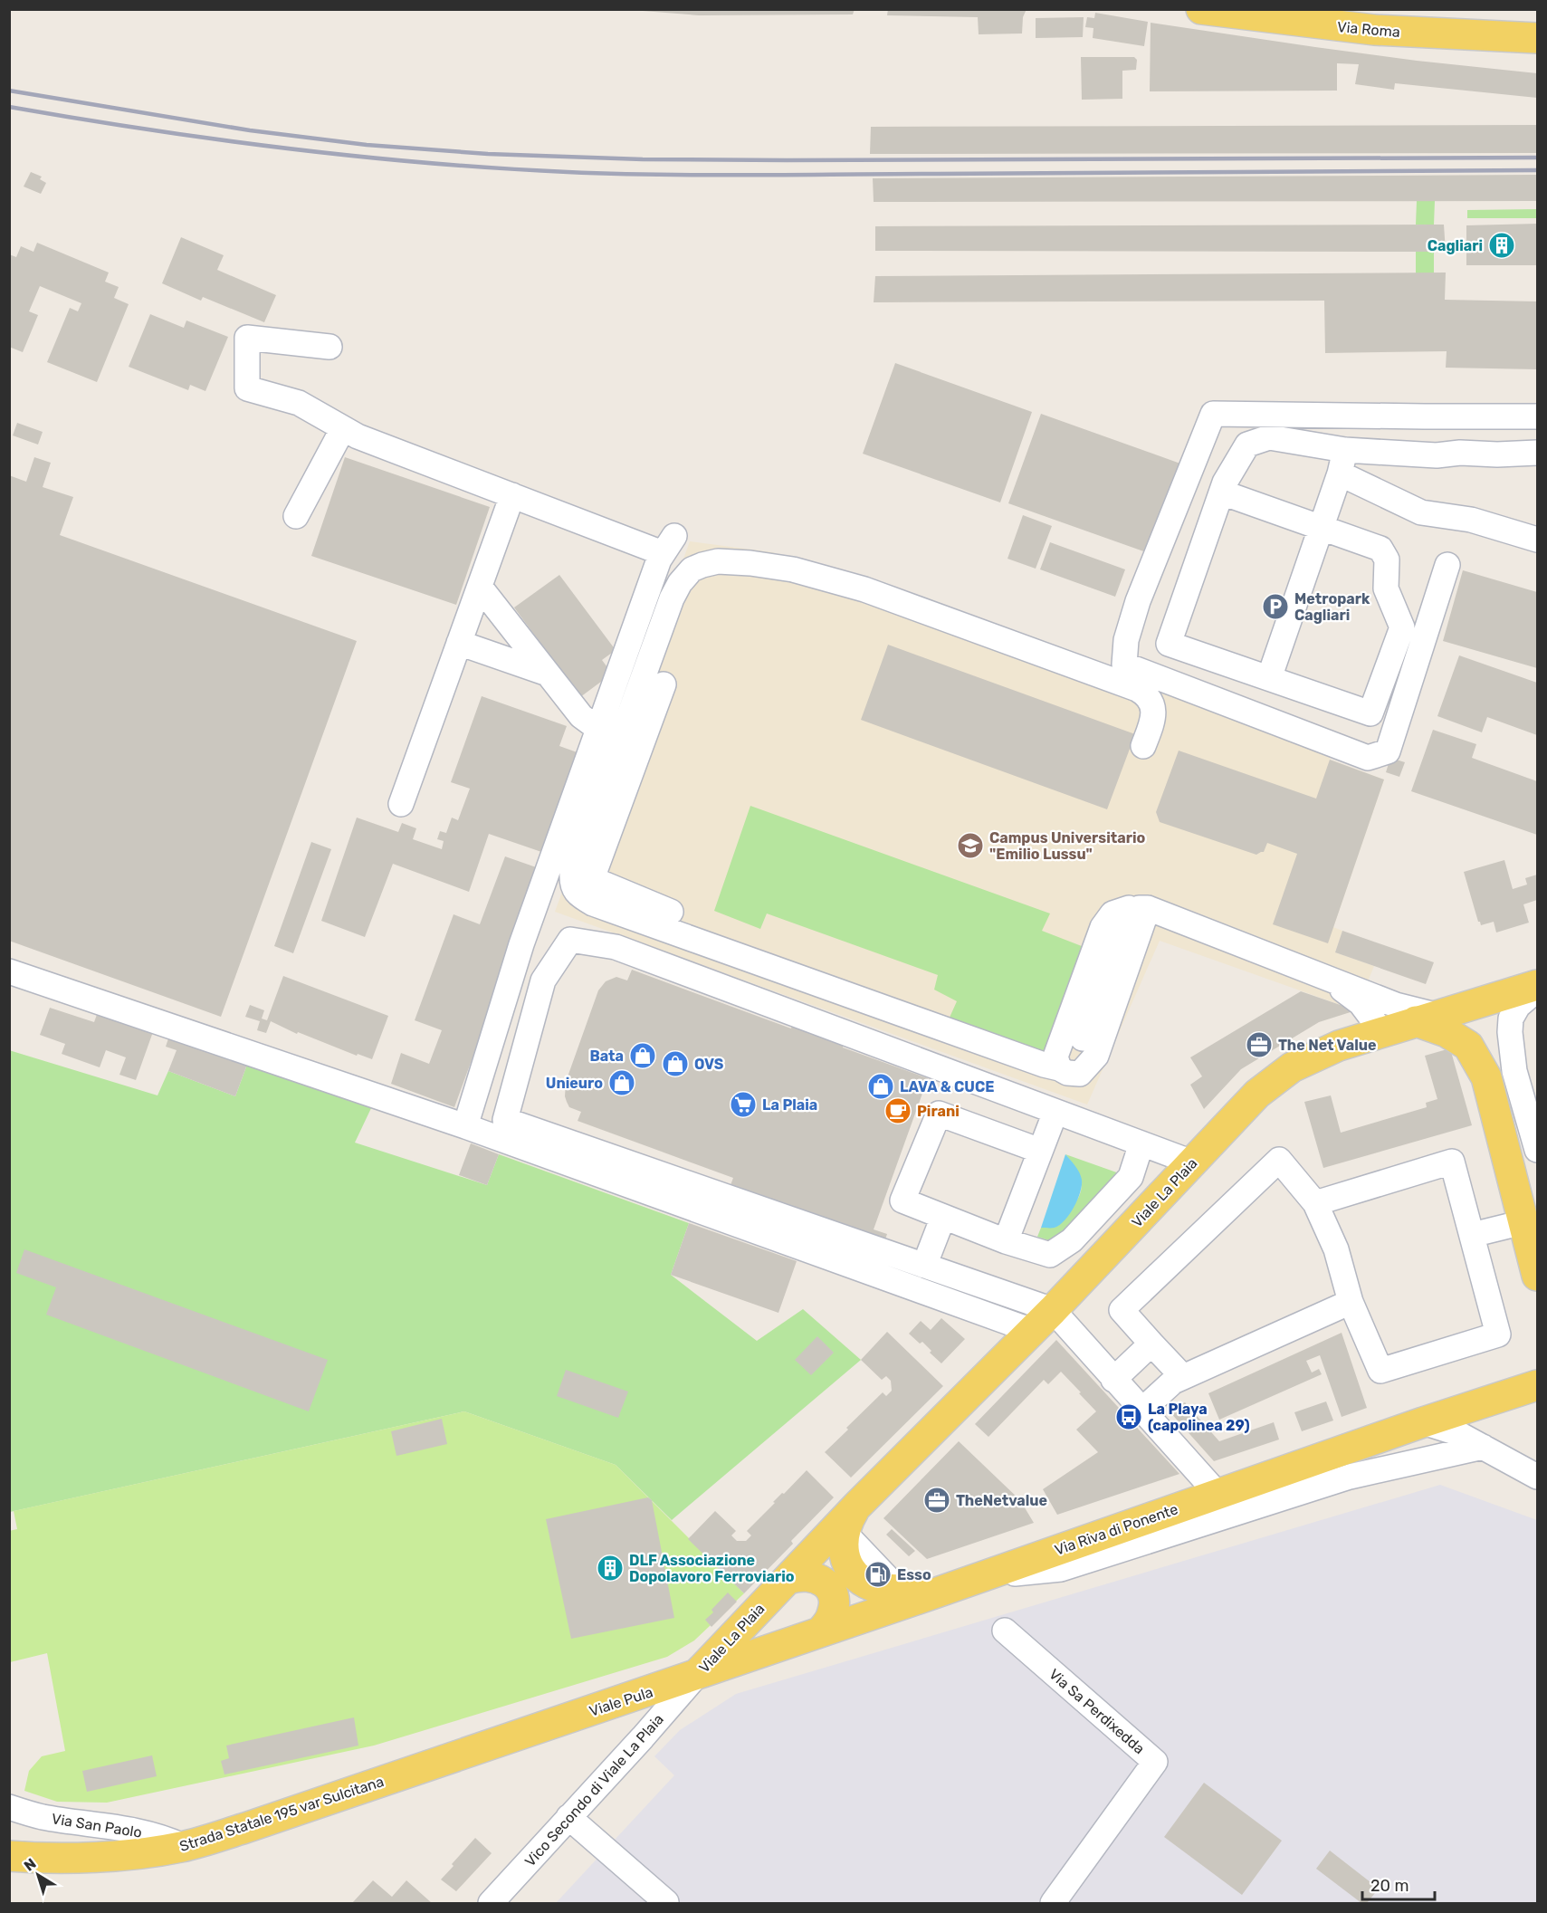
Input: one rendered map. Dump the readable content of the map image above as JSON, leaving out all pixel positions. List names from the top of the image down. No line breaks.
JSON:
{"streets":{"main road":["Via Roma","Viale La Plaia","Via Riva di Ponente","Viale Pula","Strada Statale 195 var Sulcitana"],"street":["Via Sa Perdixedda","Vico Secondo di Viale La Plaia","Via San Paolo"]},"crossings":[["Viale La Plaia","Via Riva di Ponente"],["Viale La Plaia","Viale Pula"],["Viale La Plaia","Vico Secondo di Viale La Plaia"],["Via Riva di Ponente","Viale Pula"],["Via Riva di Ponente","Vico Secondo di Viale La Plaia"],["Viale Pula","Vico Secondo di Viale La Plaia"],["Viale Pula","Strada Statale 195 var Sulcitana"],["Strada Statale 195 var Sulcitana","Via San Paolo"]],"places":{"building":["Cagliari","DLF Associazione Dopolavoro Ferroviario"],"parking":["Metropark Cagliari"],"school or university":["Campus Universitario \"Emilio Lussu\""],"office":["The Net Value","TheNetvalue"],"shop":["Bata","OVS","Unieuro","LAVA & CUCE"],"supermarket":["La Plaia"],"cafe":["Pirani"],"bus stop":["La Playa (capolinea 29)"],"fuel station":["Esso"]},"scale_bar":"20 m","north":"top left"}
